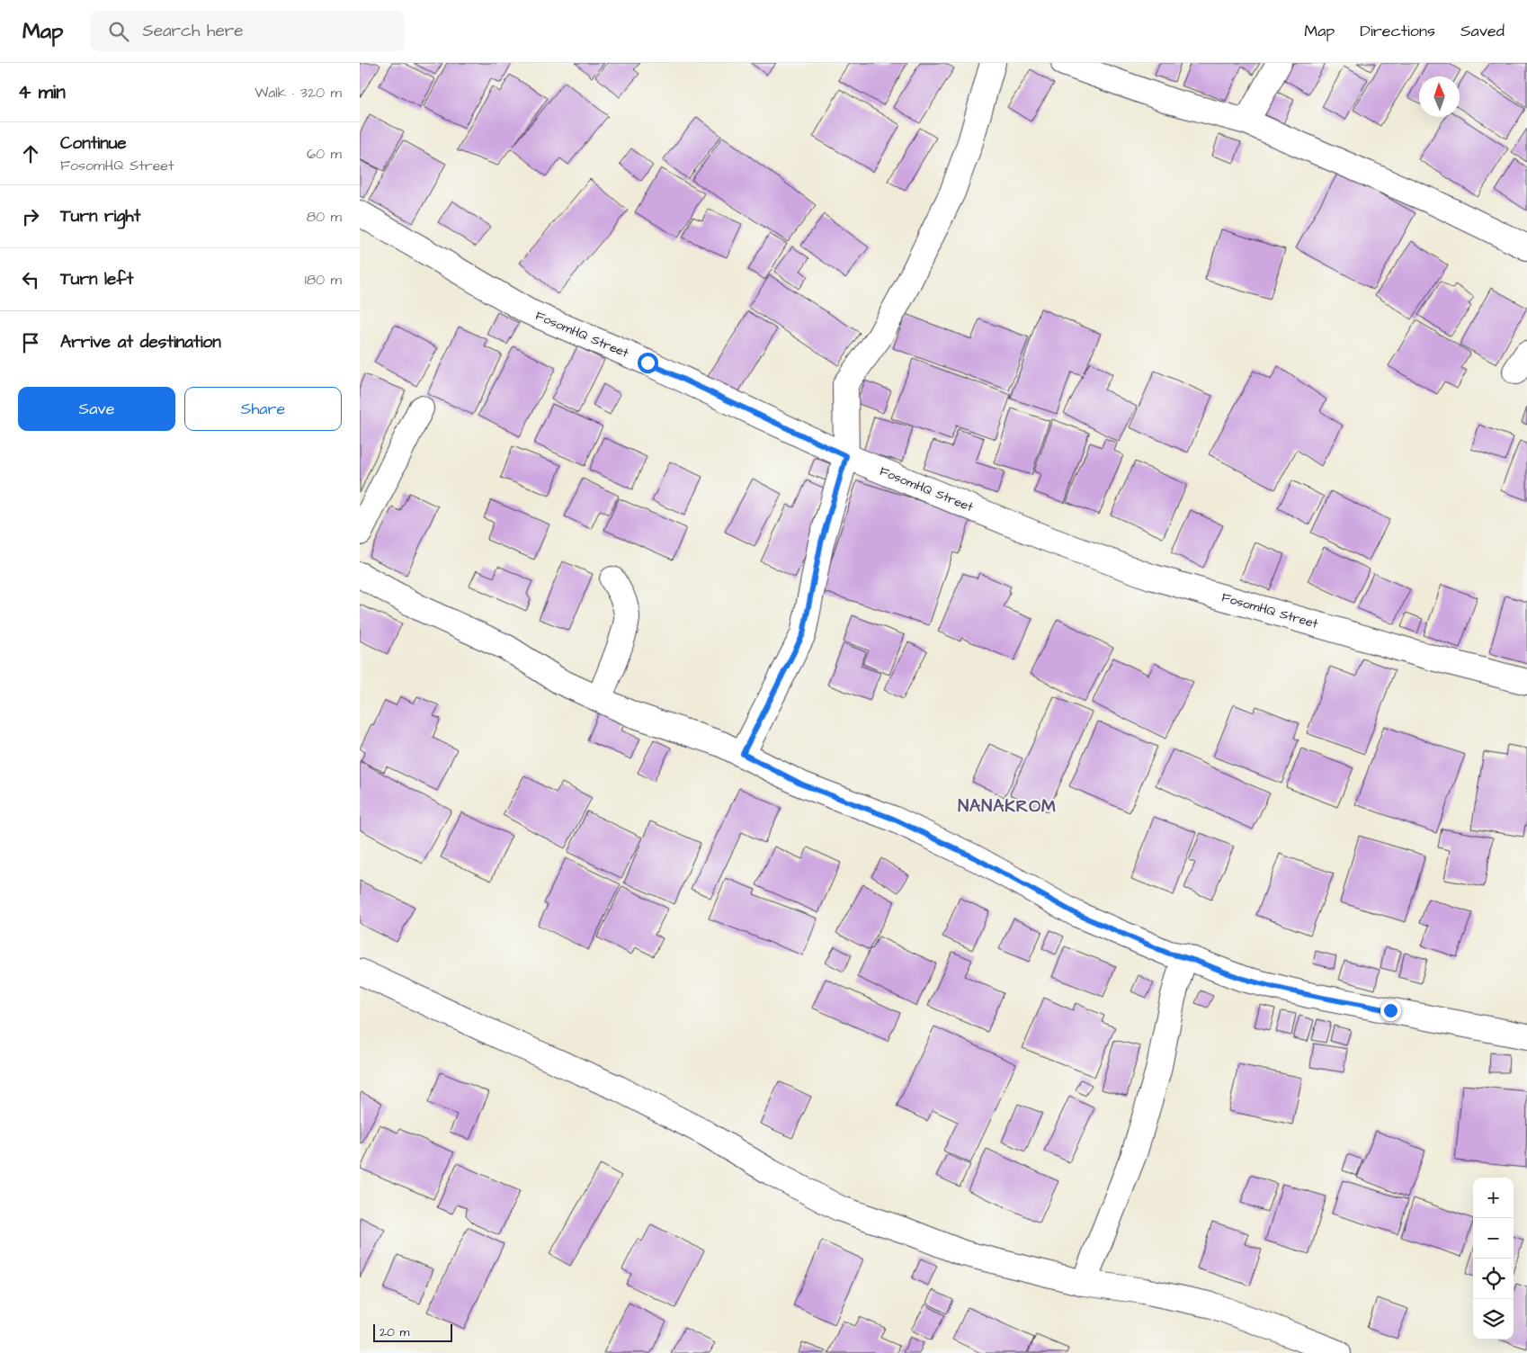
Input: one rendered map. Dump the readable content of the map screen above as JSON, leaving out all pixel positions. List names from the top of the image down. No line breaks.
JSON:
{"streets":{"street":["FosomHQ Street"]},"districts":["NANAKROM"],"scale_bar":"20 m","north":"top","page":{"header":"Map","search":"Search here","nav":["Map","Directions","Saved"],"heading":["4 min","Walk · 320 m"],"list":[["Continue","FosomHQ Street","60 m"],["Turn right","80 m"],["Turn left","180 m"],"Arrive at destination"],"buttons":["Save","Share"],"map_buttons":["+","−"],"scale":"20 m"}}
